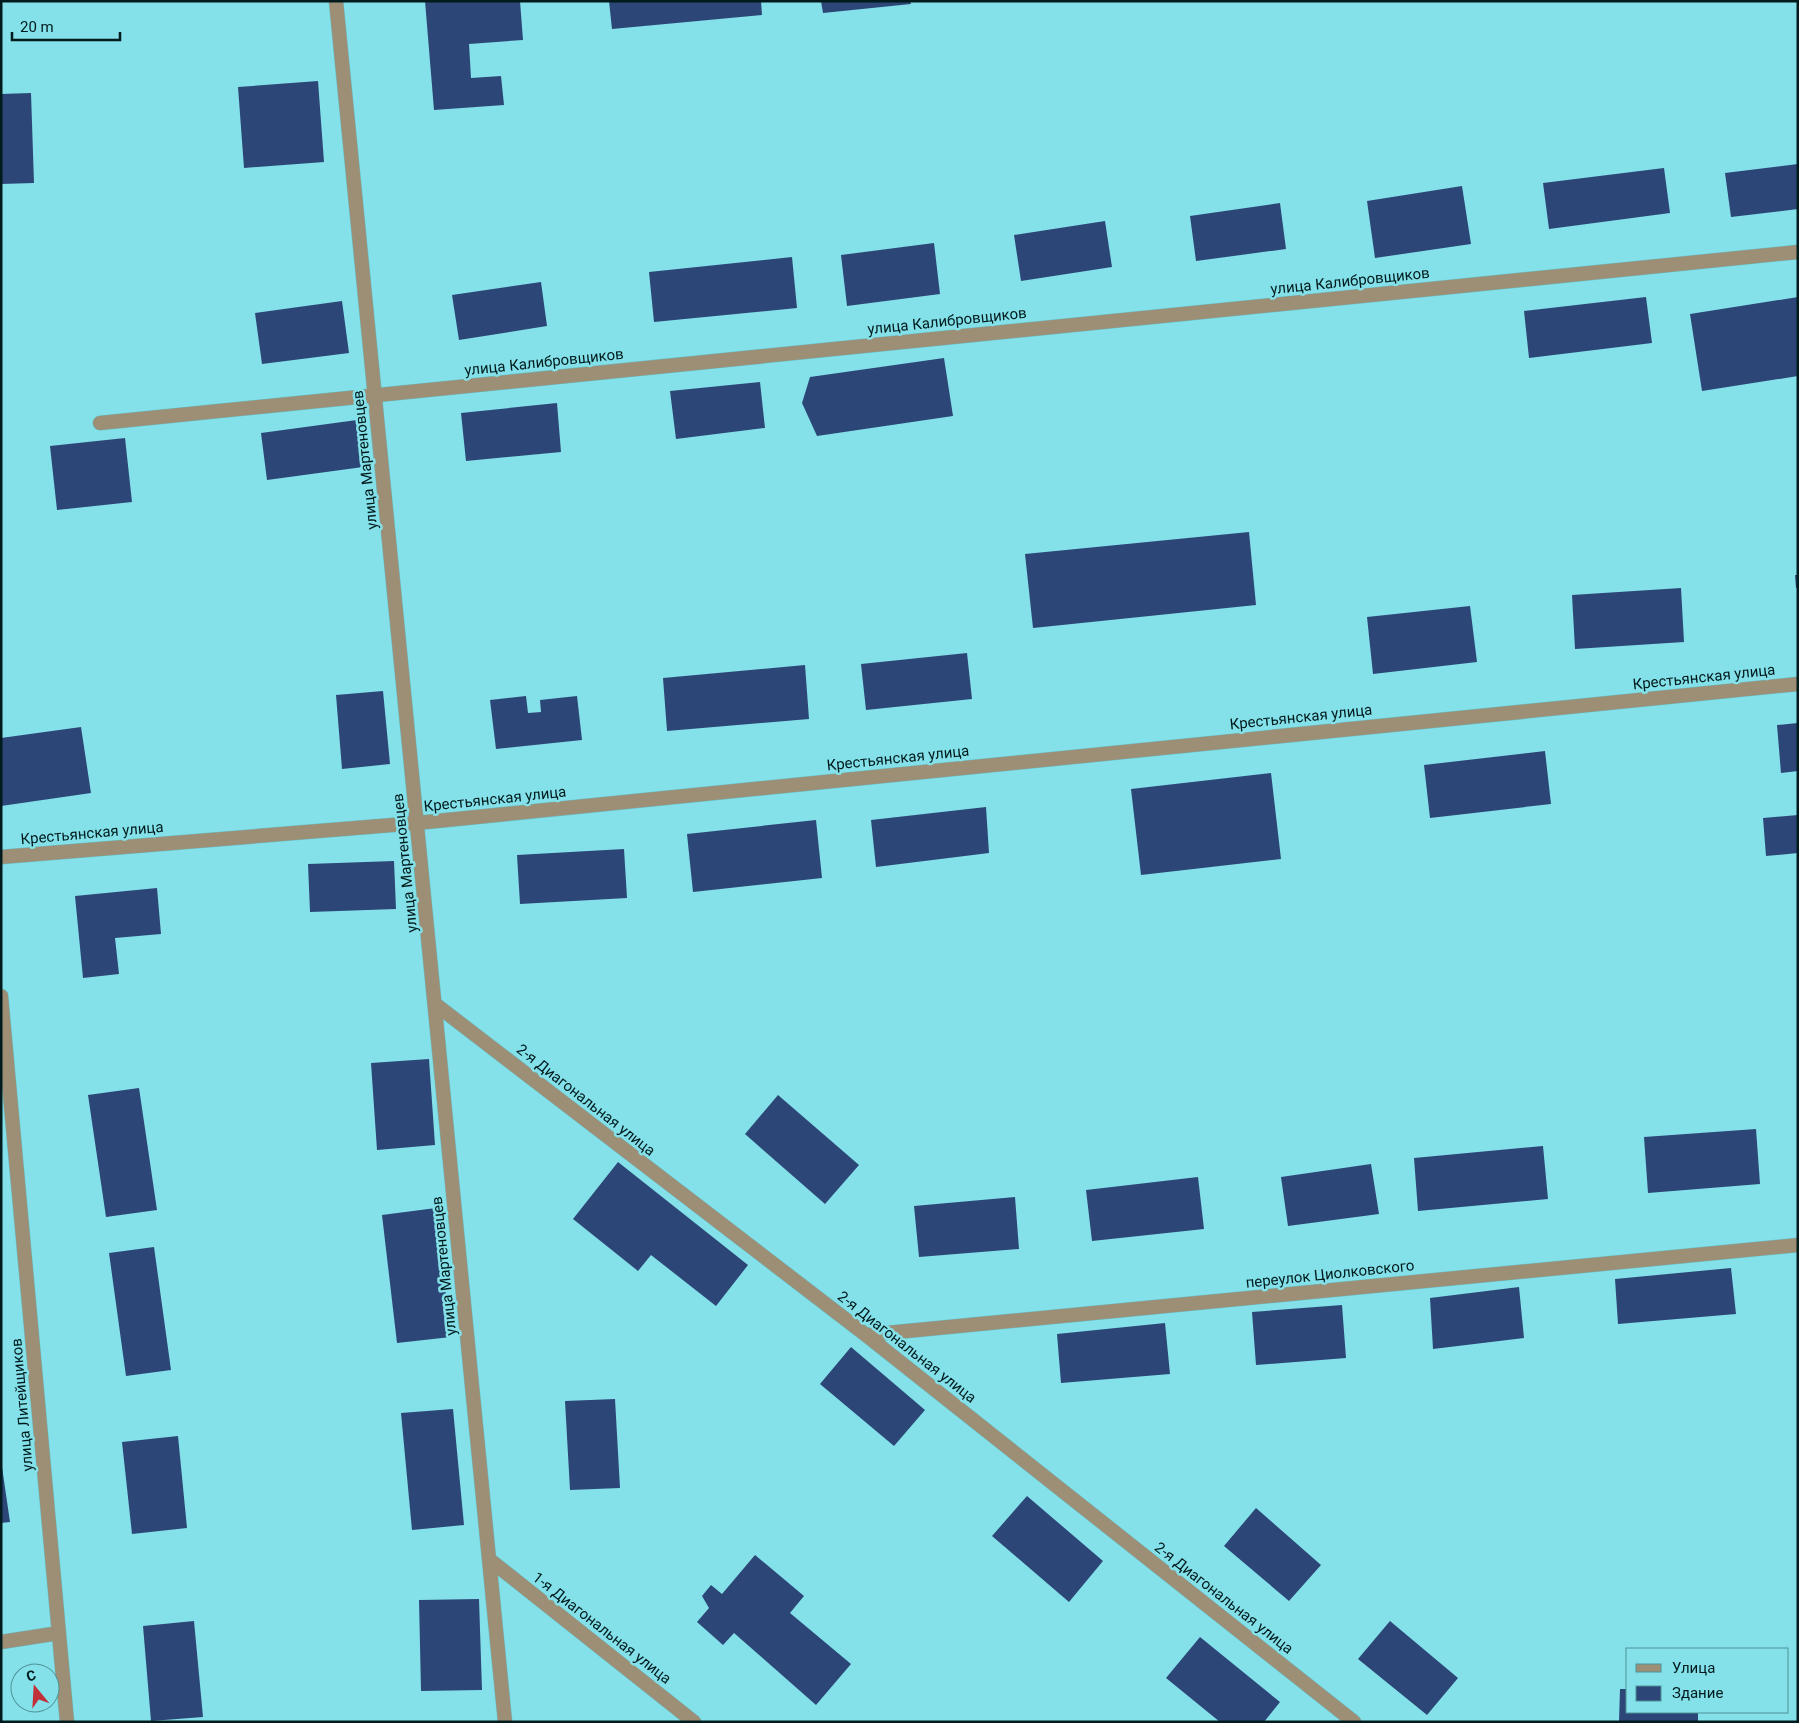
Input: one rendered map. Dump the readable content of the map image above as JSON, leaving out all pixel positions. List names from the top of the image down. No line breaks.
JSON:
{"streets":{"street":["улица Калибровщиков","улица Мартеновцев","Крестьянская улица","2-я Диагональная улица","переулок Циолковского","улица Литейщиков","1-я Диагональная улица"]},"crossings":[["улица Калибровщиков","улица Мартеновцев"],["улица Мартеновцев","Крестьянская улица"],["улица Мартеновцев","2-я Диагональная улица"],["улица Мартеновцев","1-я Диагональная улица"],["2-я Диагональная улица","переулок Циолковского"]],"legend":["Улица","Здание"],"scale_bar":"20 m","north":"top"}
